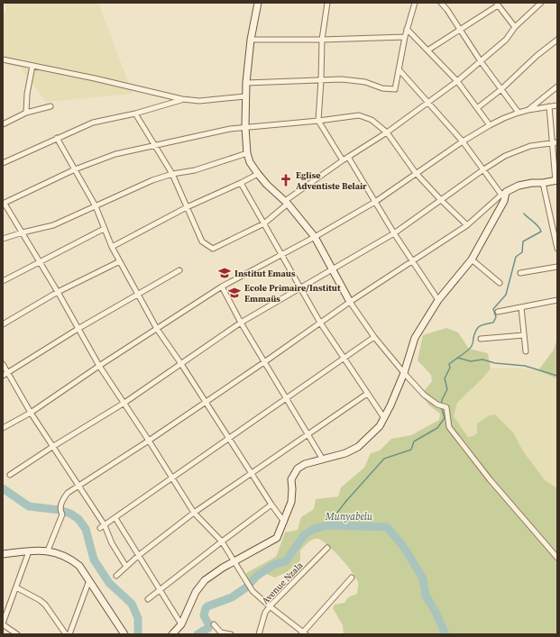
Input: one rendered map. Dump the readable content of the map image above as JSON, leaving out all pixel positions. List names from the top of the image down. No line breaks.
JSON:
{"streets":{"street":["Avenue Nzala"]},"water":["Munyabelu"],"places":{"church":["Eglise Adventiste Belair"],"school or university":["Institut Emaus","Ecole Primaire/Institut Emmaüs"]}}
